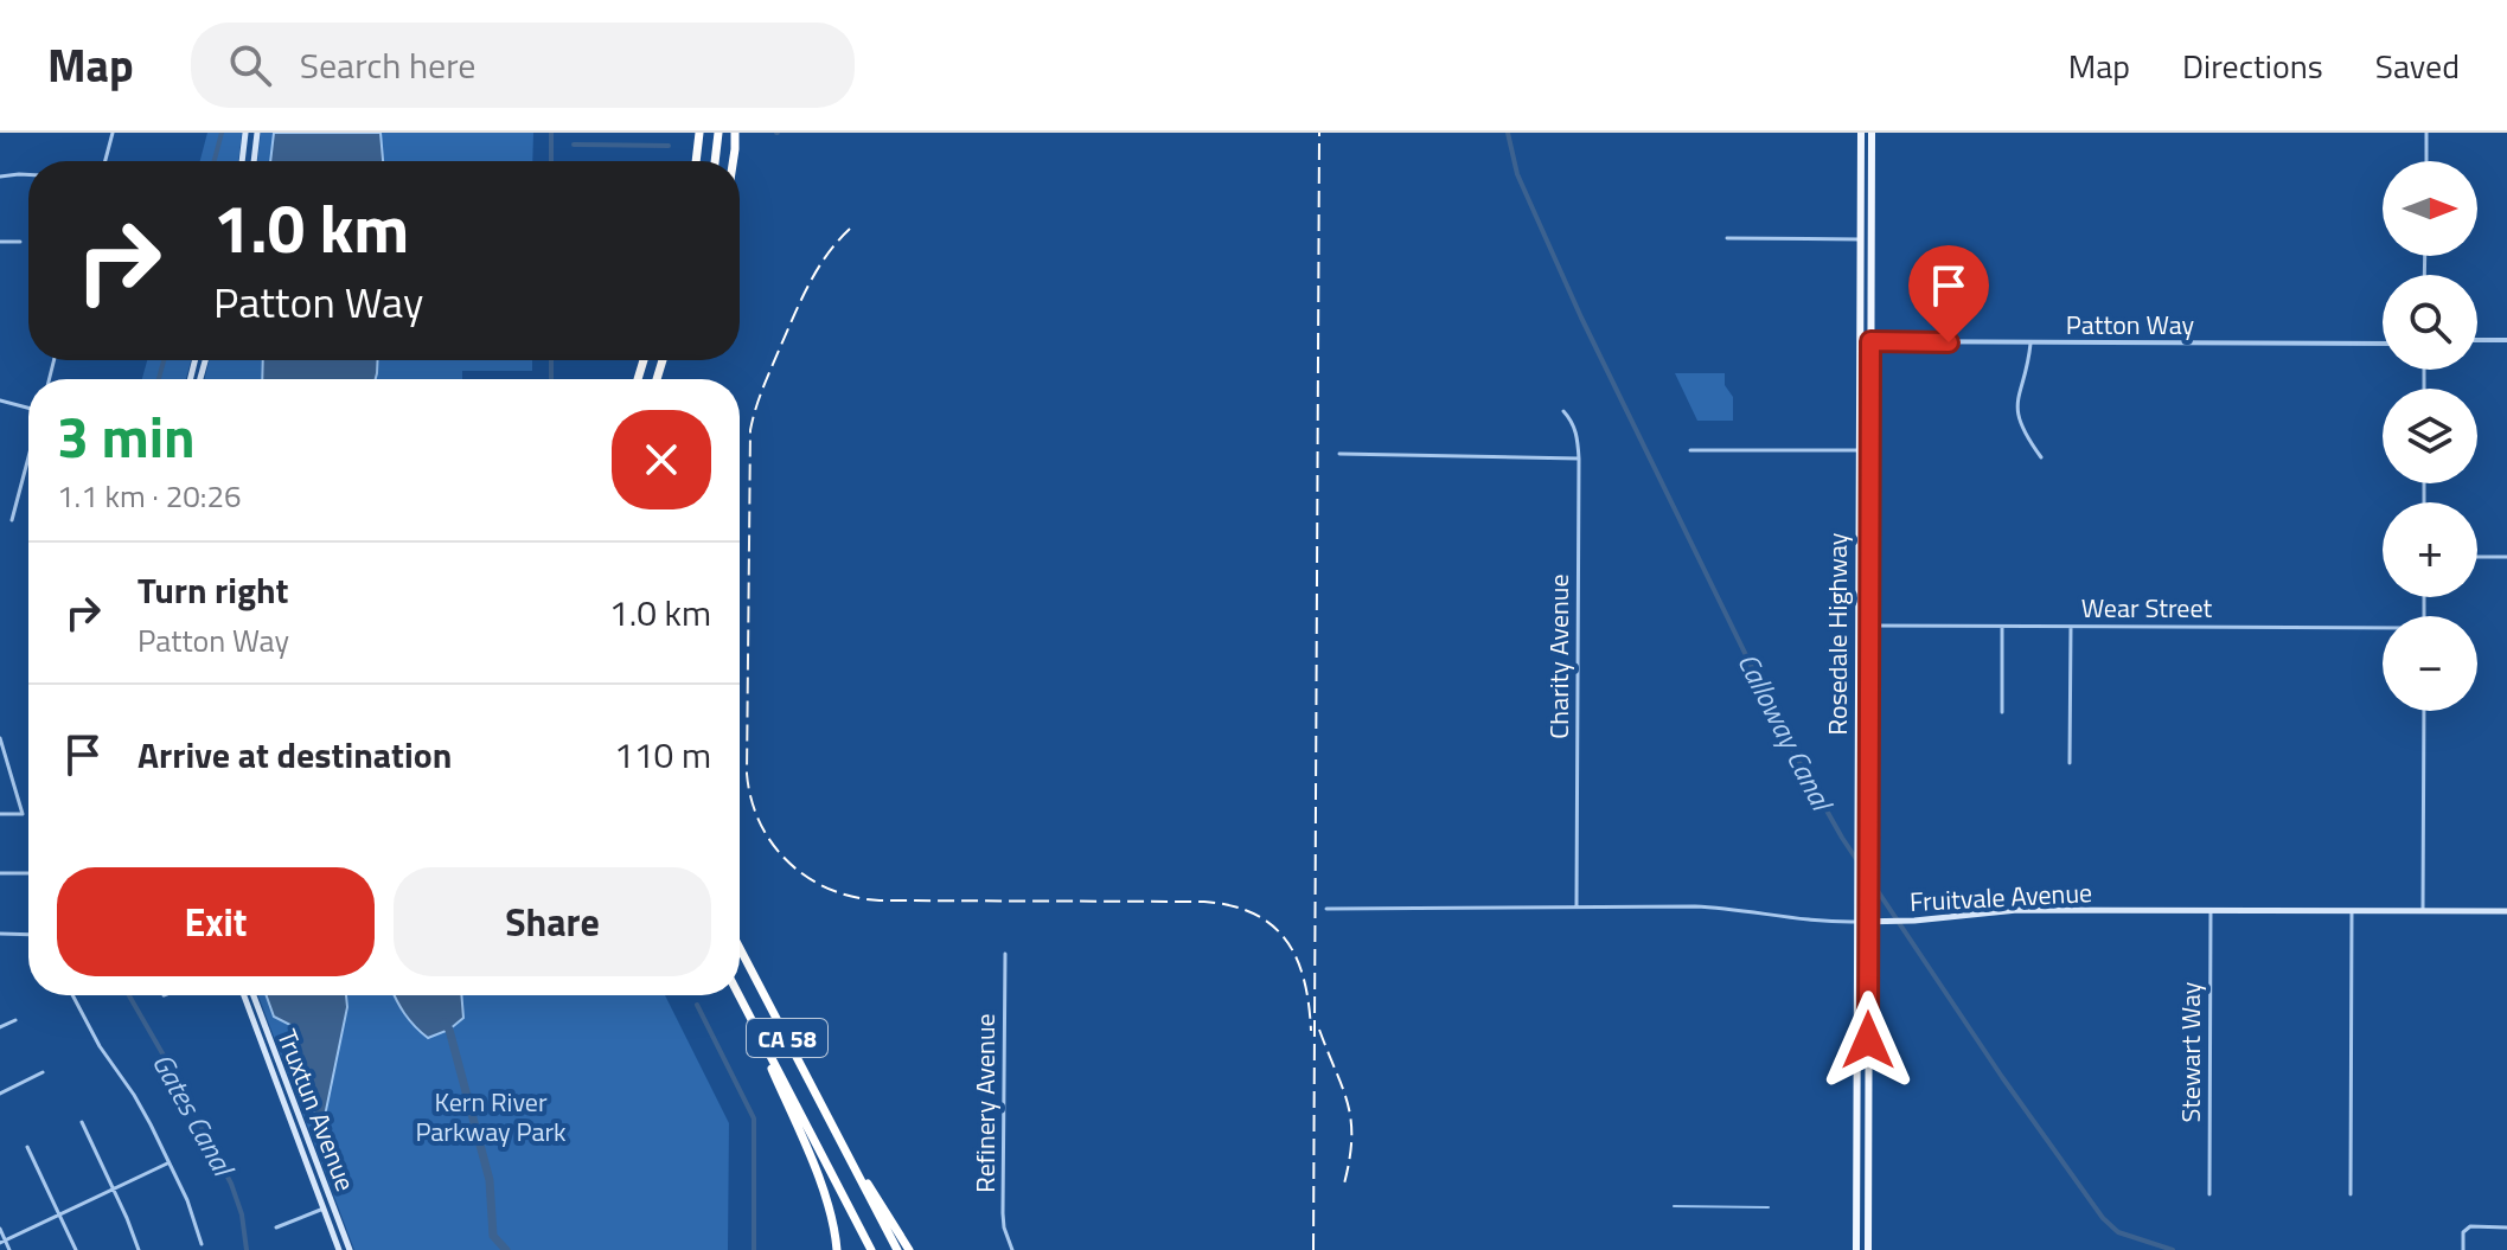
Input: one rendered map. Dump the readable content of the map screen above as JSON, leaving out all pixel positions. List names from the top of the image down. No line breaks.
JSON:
{"streets":{"highway":["CA 58"],"main road":["Rosedale Highway","Fruitvale Avenue","Truxtun Avenue"],"street":["Patton Way","Wear Street","Charity Avenue","Stewart Way","Refinery Avenue"]},"crossings":[["Patton Way","Rosedale Highway"],["Wear Street","Rosedale Highway"],["Rosedale Highway","Fruitvale Avenue"],["Charity Avenue","Fruitvale Avenue"],["Fruitvale Avenue","Stewart Way"]],"water":["Calloway Canal","Gates Canal"],"parks":["Kern River Parkway Park"],"north":"right","page":{"header":"Map","search":"Search here","nav":["Map","Directions","Saved"],"map_buttons":["+","−"],"turn":["1.0 km","Patton Way"],"heading":["3 min","1.1 km · 20:26"],"list":[{"name":"Turn right","note":"Patton Way","value":"1.0 km"},{"name":"Arrive at destination","value":"110 m"}],"buttons":["Exit","Share"]}}
